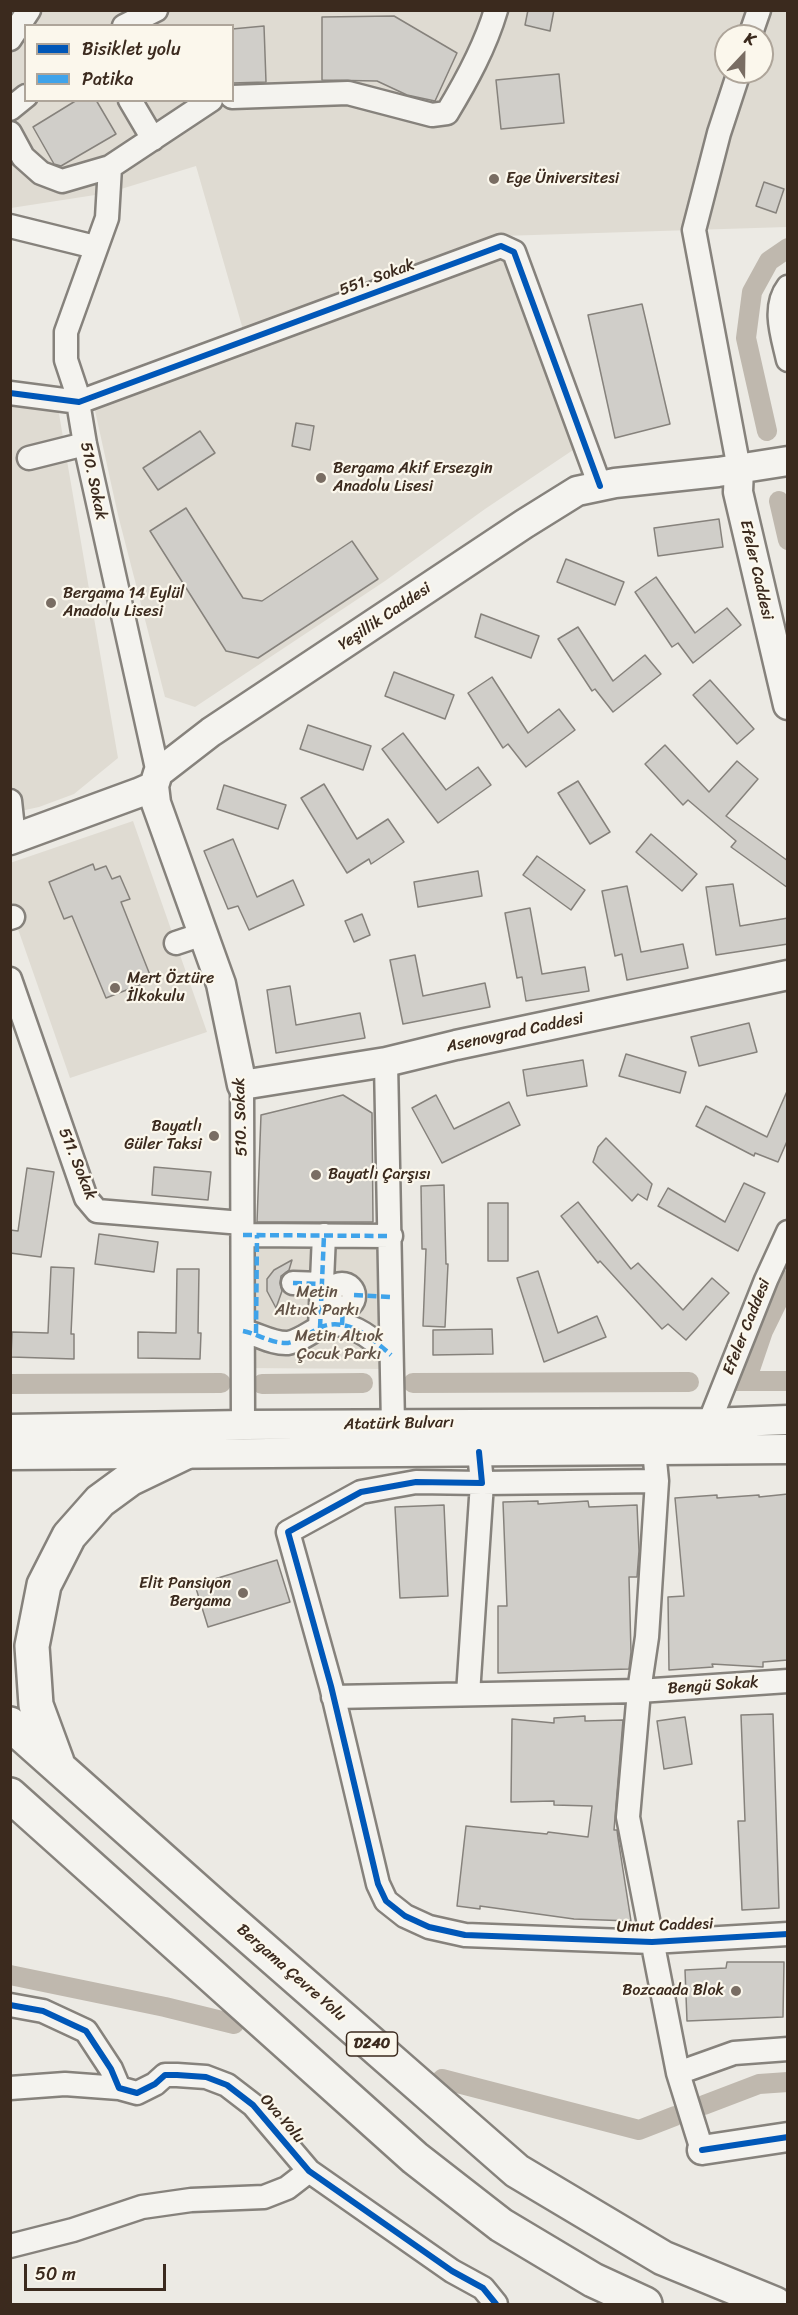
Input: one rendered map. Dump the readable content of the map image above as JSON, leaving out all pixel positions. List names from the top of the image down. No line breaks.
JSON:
{"streets":{"highway":["Bergama Çevre Yolu","D240"],"main road":["510. Sokak","Efeler Caddesi","Yeşillik Caddesi","Asenovgrad Caddesi","Atatürk Bulvarı"],"street":["551. Sokak","511. Sokak","Bengü Sokak","Umut Caddesi","Ova Yolu"]},"crossings":[["551. Sokak","510. Sokak"],["551. Sokak","Yeşillik Caddesi"],["510. Sokak","Yeşillik Caddesi"],["510. Sokak","Asenovgrad Caddesi"],["510. Sokak","511. Sokak"],["510. Sokak","Atatürk Bulvarı"],["Efeler Caddesi","Yeşillik Caddesi"],["Efeler Caddesi","Atatürk Bulvarı"],["Bengü Sokak","Umut Caddesi"]],"parks":["Metin Altıok Parkı","Metin Altıok Çocuk Parkı"],"places":["Ege Üniversitesi","Bergama Akif Ersezgin Anadolu Lisesi","Bergama 14 Eylül Anadolu Lisesi","Mert Öztüre İlkokulu","Bayatlı Güler Taksi","Bayatlı Çarşısı","Elit Pansiyon Bergama","Bozcaada Blok"],"legend":["Bisiklet yolu","Patika"],"scale_bar":"50 m","north":"top"}
